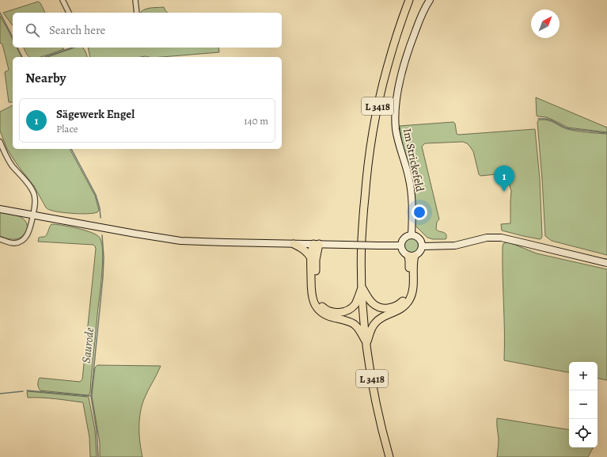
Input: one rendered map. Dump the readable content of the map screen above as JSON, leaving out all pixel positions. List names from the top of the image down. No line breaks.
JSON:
{"streets":{"main road":["L 3418","Im Strickefeld"]},"crossings":[["L 3418","Im Strickefeld"]],"water":["Saurode"],"north":"top right","page":{"search":"Search here","heading":"Nearby","list":[{"mark":"1","name":"Sägewerk Engel","note":"Place","value":"140 m"}],"pins":"1","map_buttons":["+","−"]}}
